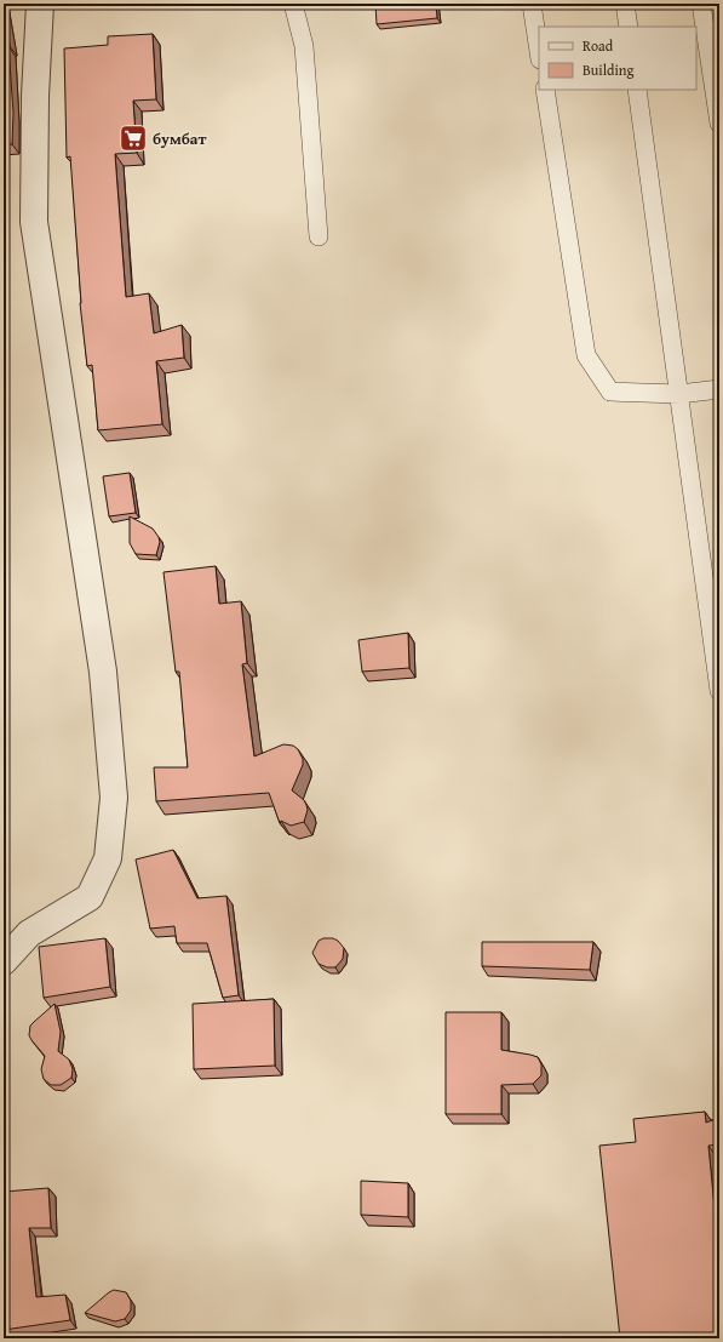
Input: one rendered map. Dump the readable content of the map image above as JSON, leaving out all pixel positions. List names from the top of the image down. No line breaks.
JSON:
{"places":{"supermarket":["бумбат"]},"legend":["Road","Building"]}
